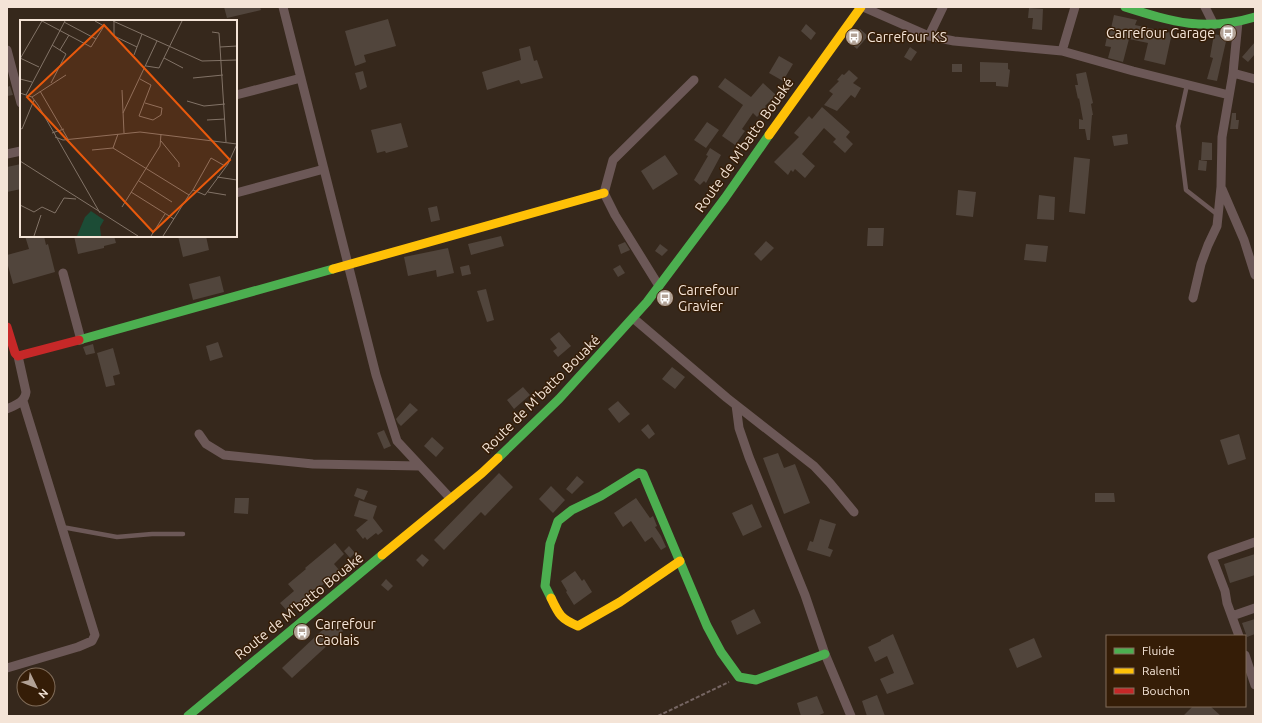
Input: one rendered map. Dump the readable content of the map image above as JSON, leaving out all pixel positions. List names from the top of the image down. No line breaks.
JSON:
{"streets":{"street":["Route de M'batto Bouaké"]},"places":{"bus stop":["Carrefour Garage","Carrefour KS","Carrefour Gravier","Carrefour Caolais"]},"legend":["Fluide","Ralenti","Bouchon"],"north":"bottom right"}
